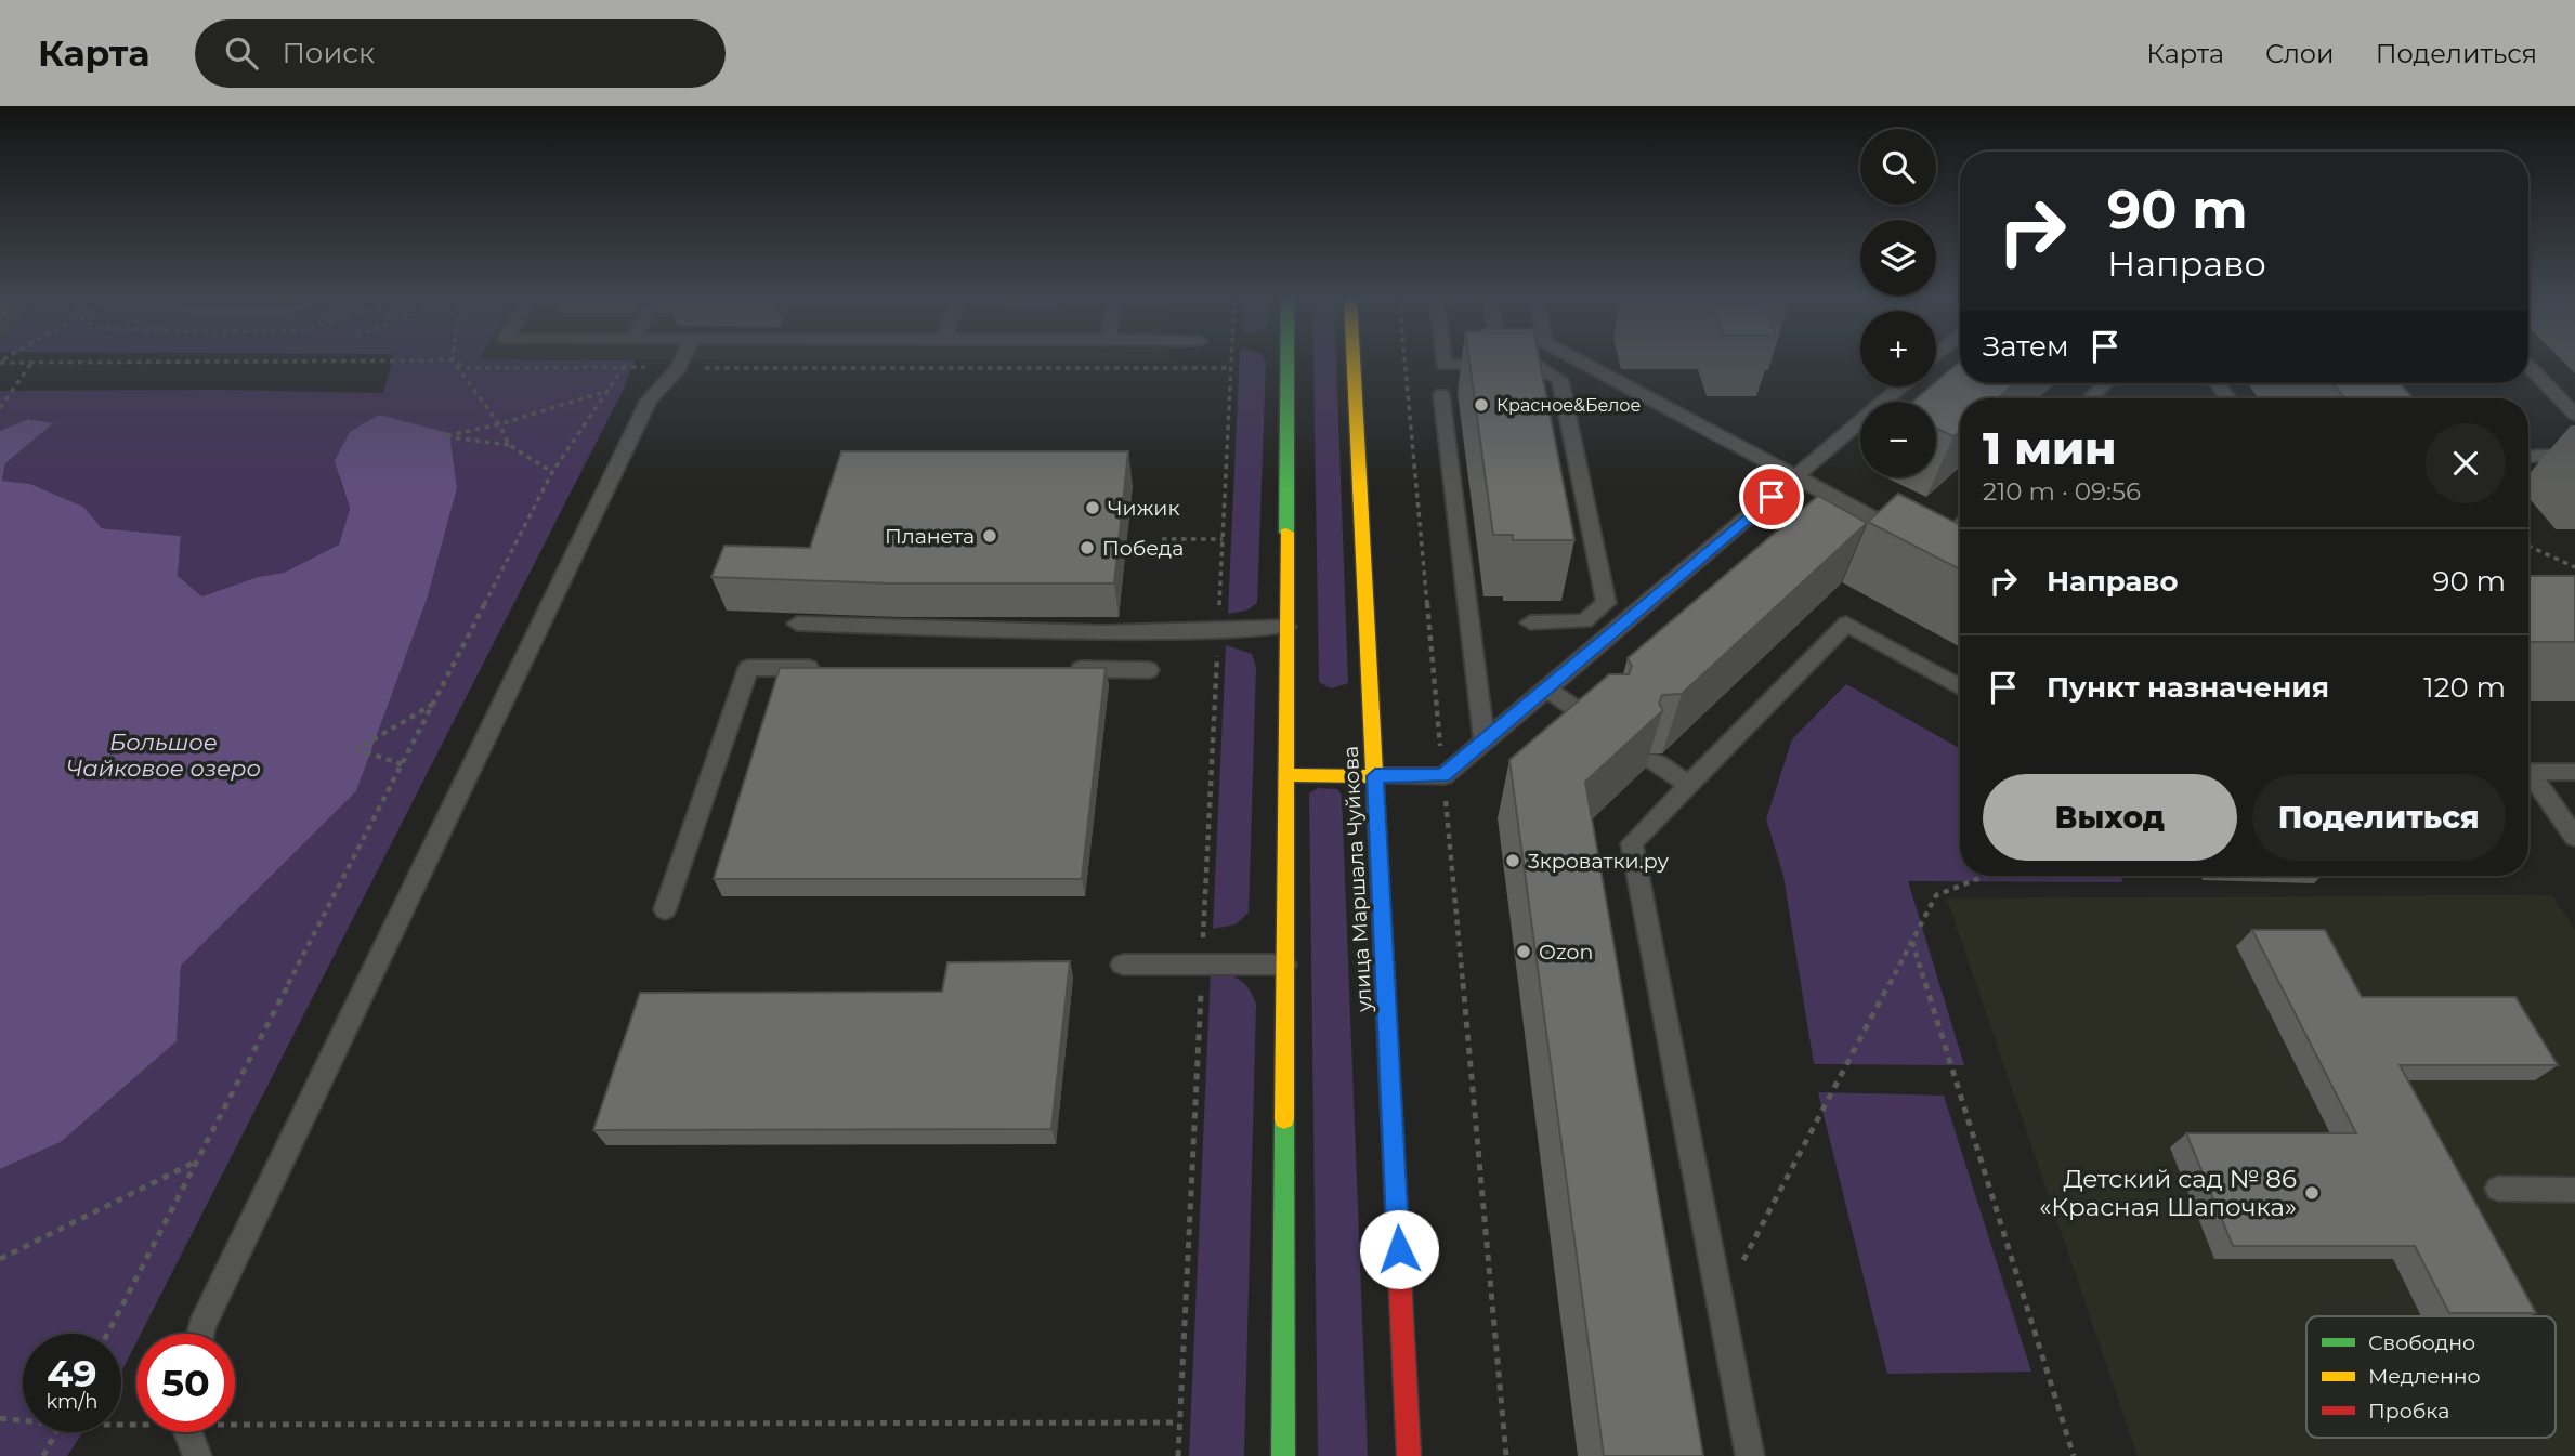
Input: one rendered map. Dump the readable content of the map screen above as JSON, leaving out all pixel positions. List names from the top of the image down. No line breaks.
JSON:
{"streets":{"main road":["улица Маршала Чуйкова"]},"water":["Большое Чайковое озеро"],"places":["Красное&Белое","Чижик","Планета","Победа","3кроватки.ру","Ozon","Детский сад № 86 «Красная Шапочка»"],"legend":["Свободно","Медленно","Пробка"],"page":{"header":"Карта","search":"Поиск","nav":["Карта","Слои","Поделиться"],"map_buttons":["+","−"],"turn":["90 m","Направо"],"then":"Затем","heading":["1 мин","210 m · 09:56"],"list":[{"name":"Направо","value":"90 m"},{"name":"Пункт назначения","value":"120 m"}],"buttons":["Выход","Поделиться"],"speed":"49 km/h","limit":"50"}}
